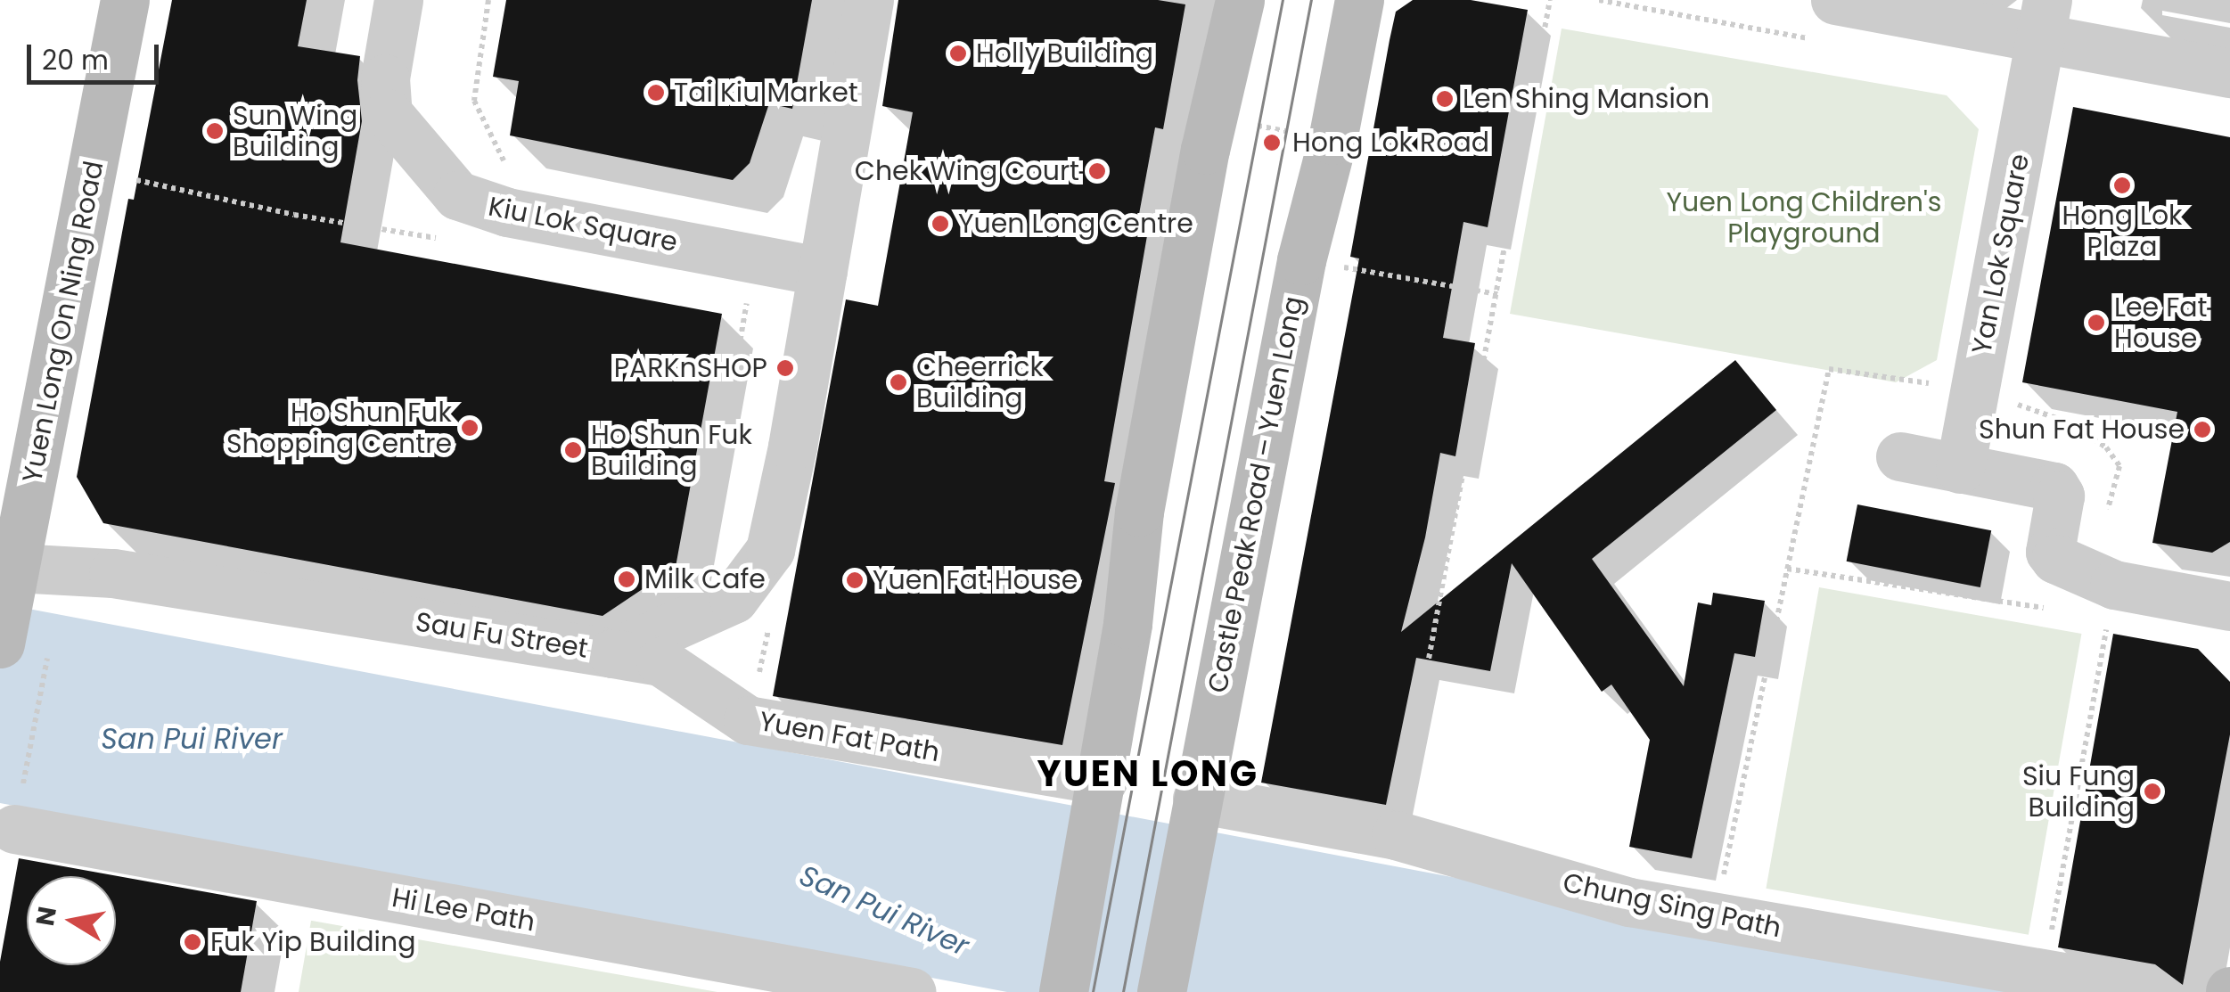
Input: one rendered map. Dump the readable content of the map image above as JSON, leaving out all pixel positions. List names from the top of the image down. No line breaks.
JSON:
{"streets":{"main road":["Yuen Long On Ning Road","Castle Peak Road – Yuen Long"],"street":["Kiu Lok Square","Yan Lok Square","Sau Fu Street","Yuen Fat Path","Chung Sing Path","Hi Lee Path"]},"crossings":[["Kiu Lok Square","Sau Fu Street"],["Yuen Long On Ning Road","Sau Fu Street"],["Castle Peak Road – Yuen Long","Chung Sing Path"],["Sau Fu Street","Yuen Fat Path"]],"districts":["YUEN LONG"],"water":["San Pui River"],"parks":["Yuen Long Children's Playground"],"places":["Holly Building","Tai Kiu Market","Len Shing Mansion","Sun Wing Building","Hong Lok Road","Chek Wing Court","Hong Lok Plaza","Yuen Long Centre","Lee Fat House","PARKnSHOP","Cheerrick Building","Ho Shun Fuk Shopping Centre","Shun Fat House","Ho Shun Fuk Building","Milk Cafe","Yuen Fat House","Siu Fung Building","Fuk Yip Building"],"scale_bar":"20 m","north":"left"}
